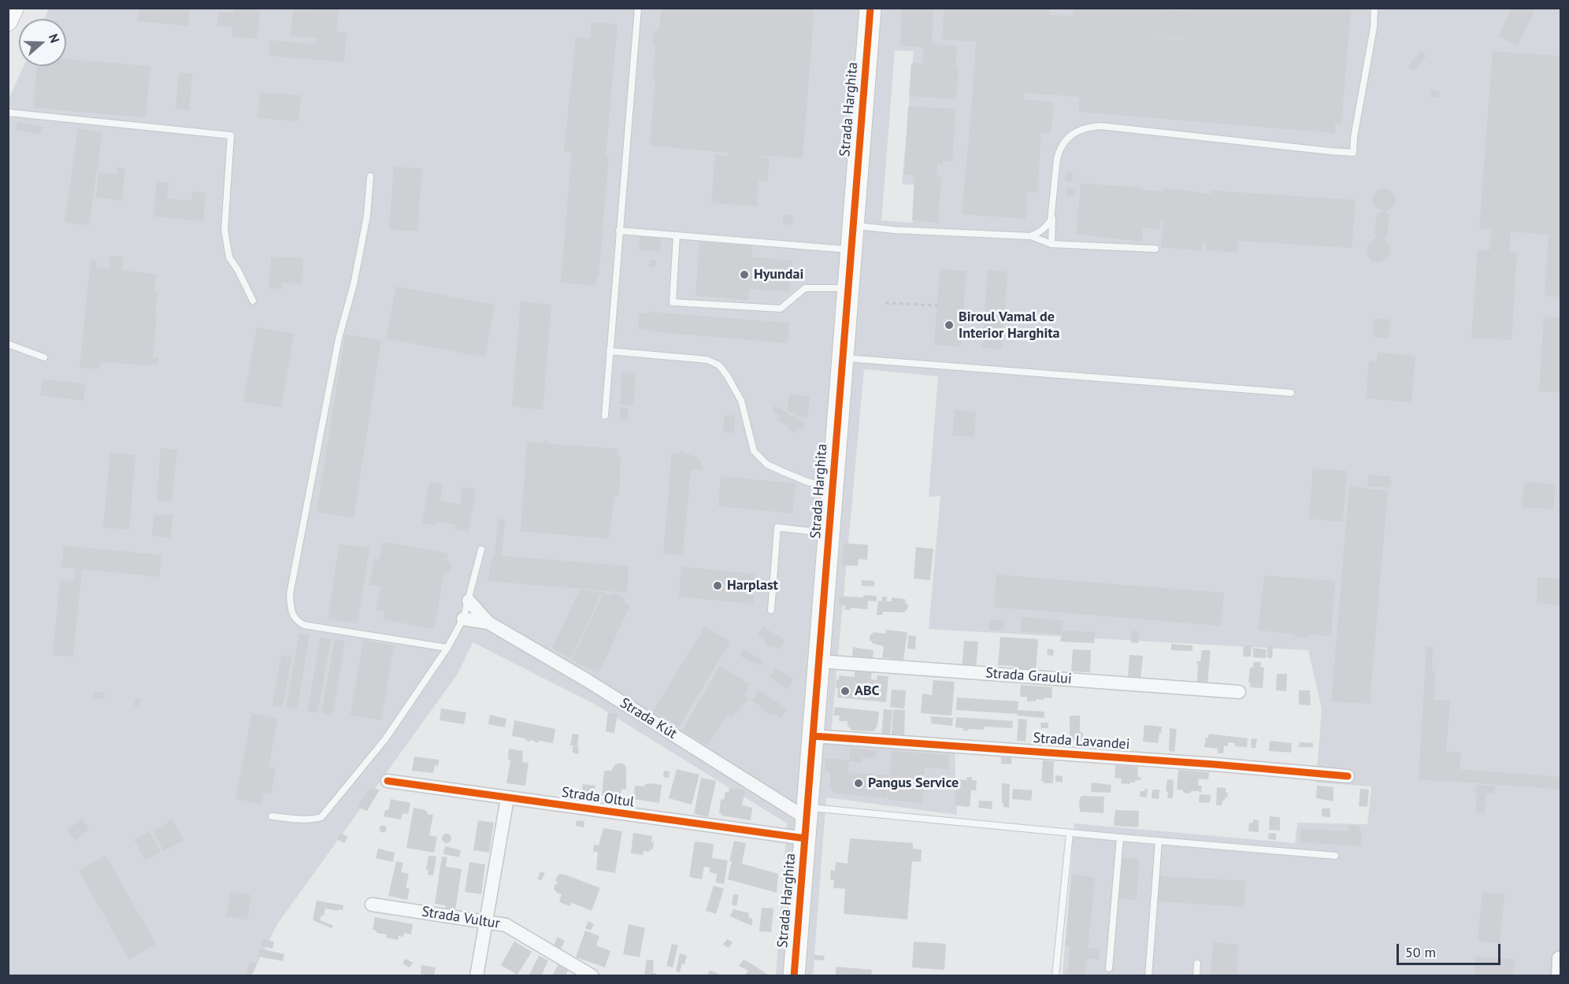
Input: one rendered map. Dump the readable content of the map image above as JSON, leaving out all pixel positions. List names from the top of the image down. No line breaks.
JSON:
{"streets":{"main road":["Strada Harghita"],"street":["Strada Graului","Strada Kút","Strada Lavandei","Strada Oltul","Strada Vultur"]},"crossings":[["Strada Harghita","Strada Graului"],["Strada Harghita","Strada Kút"],["Strada Harghita","Strada Lavandei"],["Strada Harghita","Strada Oltul"]],"places":["Hyundai","Biroul Vamal de Interior Harghita","Harplast","ABC","Pangus Service"],"scale_bar":"50 m","north":"right"}
